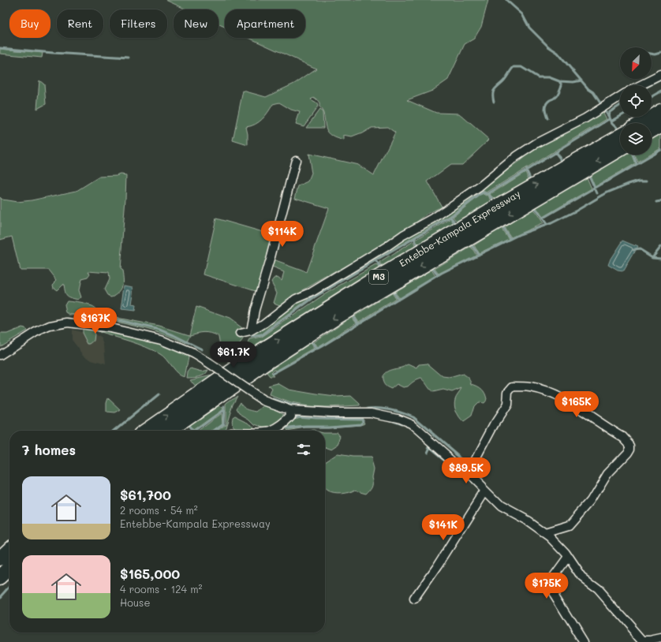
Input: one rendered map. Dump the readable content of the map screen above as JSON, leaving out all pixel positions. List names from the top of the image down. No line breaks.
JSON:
{"streets":{"highway":["Entebbe-Kampala Expressway","M3"]},"north":"bottom left","page":{"chip":["Buy","Rent","Filters","New","Apartment"],"price":["$114K","$167K","$61.7K","$165K","$89.5K","$141K","$175K"],"heading":"7 homes","list":[{"name":"$61,700","note":"2 rooms · 54 m² · Entebbe-Kampala Expressway"},{"name":"$165,000","note":"4 rooms · 124 m² · House"}]}}
